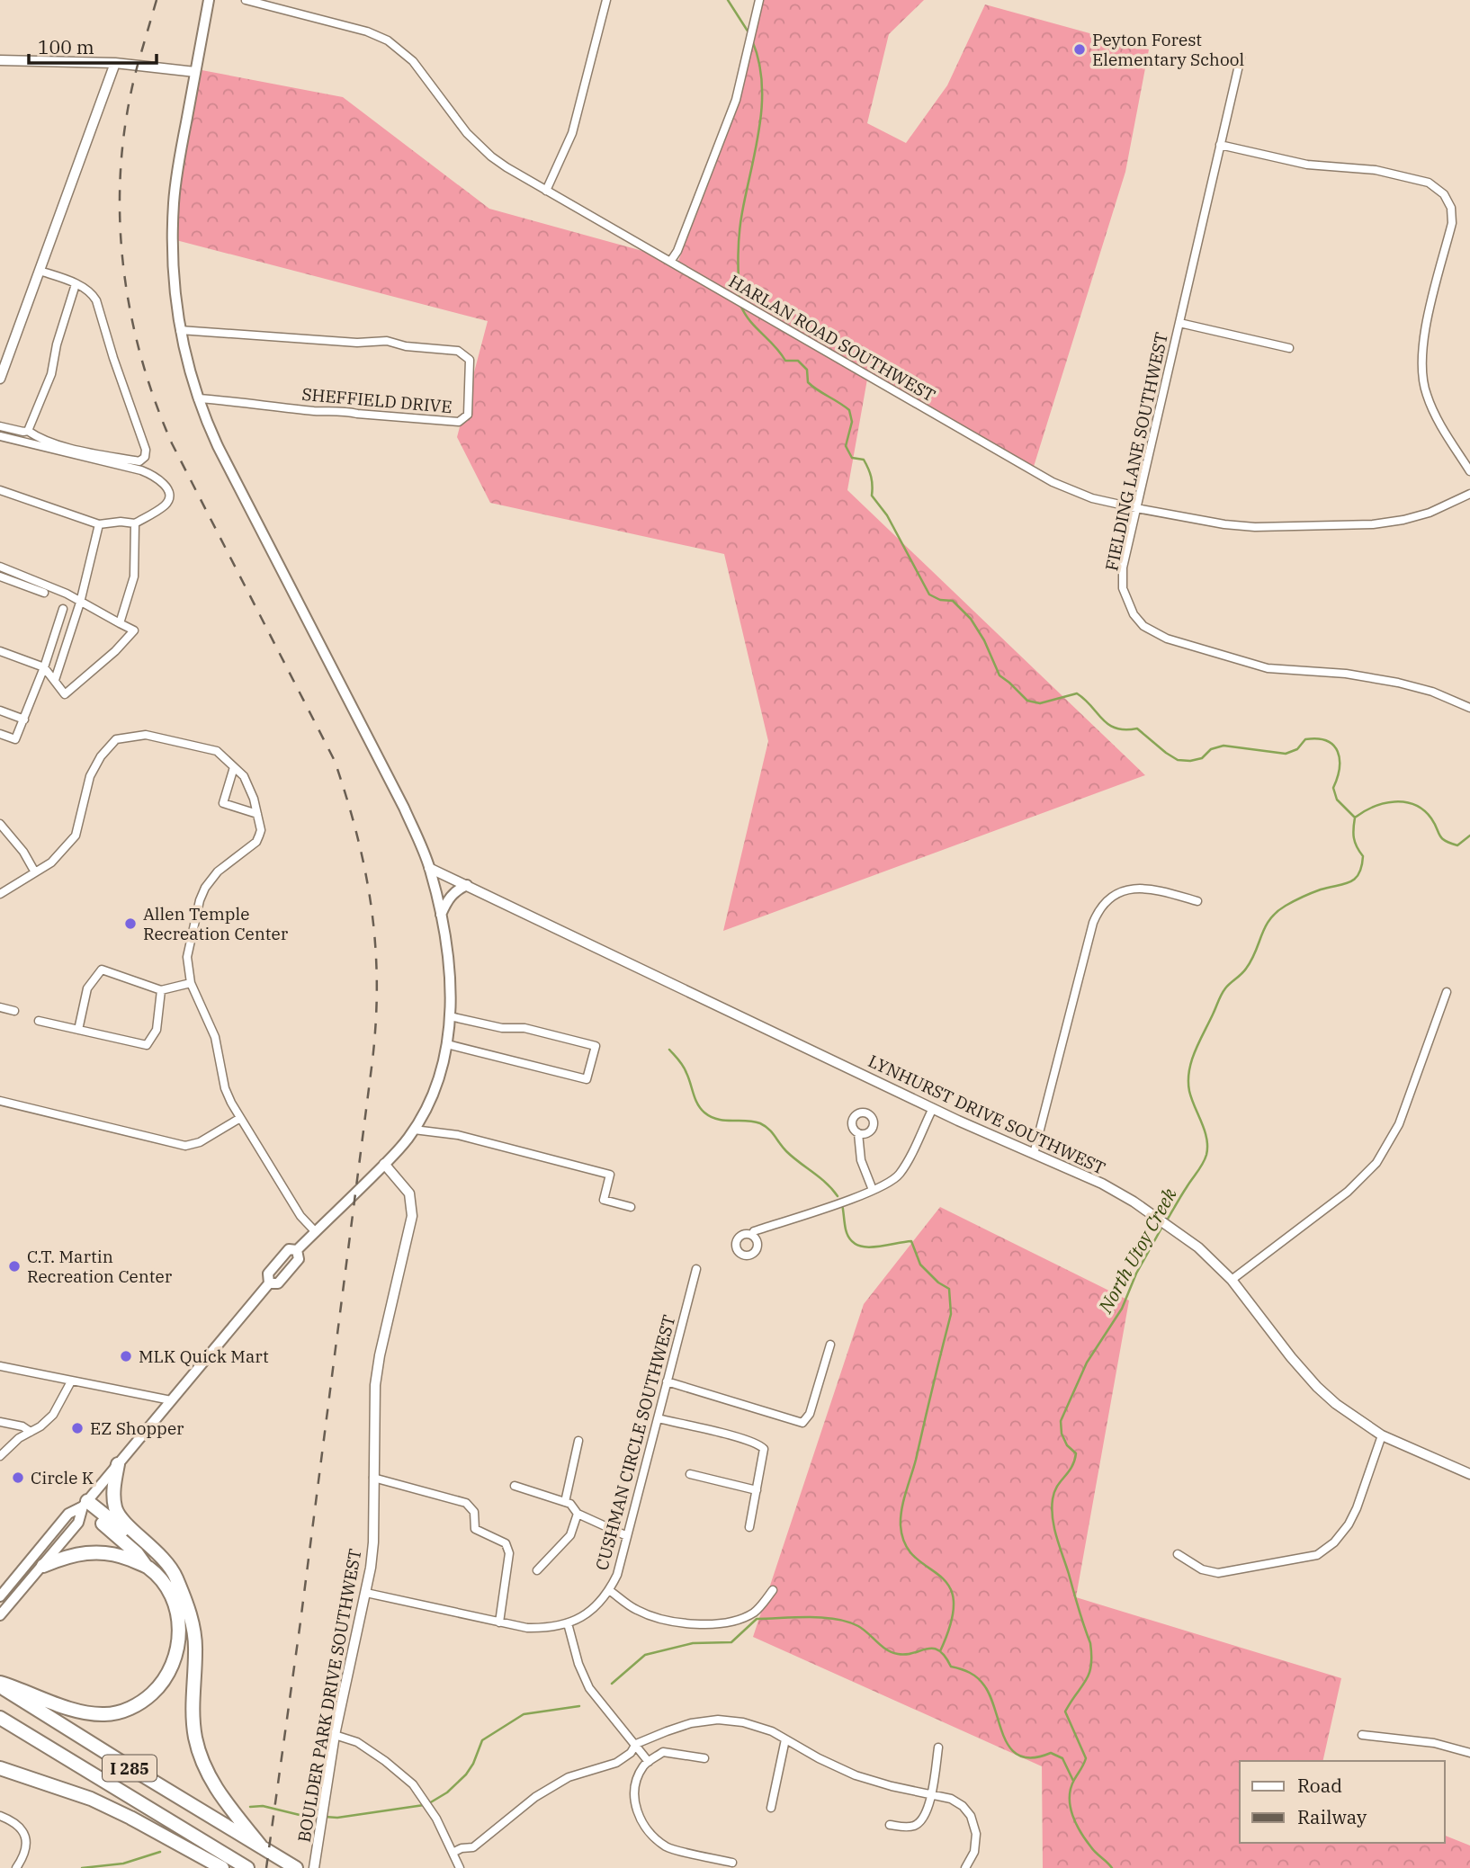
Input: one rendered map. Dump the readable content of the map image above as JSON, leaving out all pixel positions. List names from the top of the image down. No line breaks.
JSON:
{"streets":{"highway":["I 285"],"street":["HARLAN ROAD SOUTHWEST","SHEFFIELD DRIVE","FIELDING LANE SOUTHWEST","LYNHURST DRIVE SOUTHWEST","CUSHMAN CIRCLE SOUTHWEST","BOULDER PARK DRIVE SOUTHWEST"]},"crossings":[["HARLAN ROAD SOUTHWEST","FIELDING LANE SOUTHWEST"],["CUSHMAN CIRCLE SOUTHWEST","BOULDER PARK DRIVE SOUTHWEST"]],"water":["North Utoy Creek"],"places":["Peyton Forest Elementary School","Allen Temple Recreation Center","C.T. Martin Recreation Center","MLK Quick Mart","EZ Shopper","Circle K"],"legend":["Road","Railway"],"scale_bar":"100 m"}
